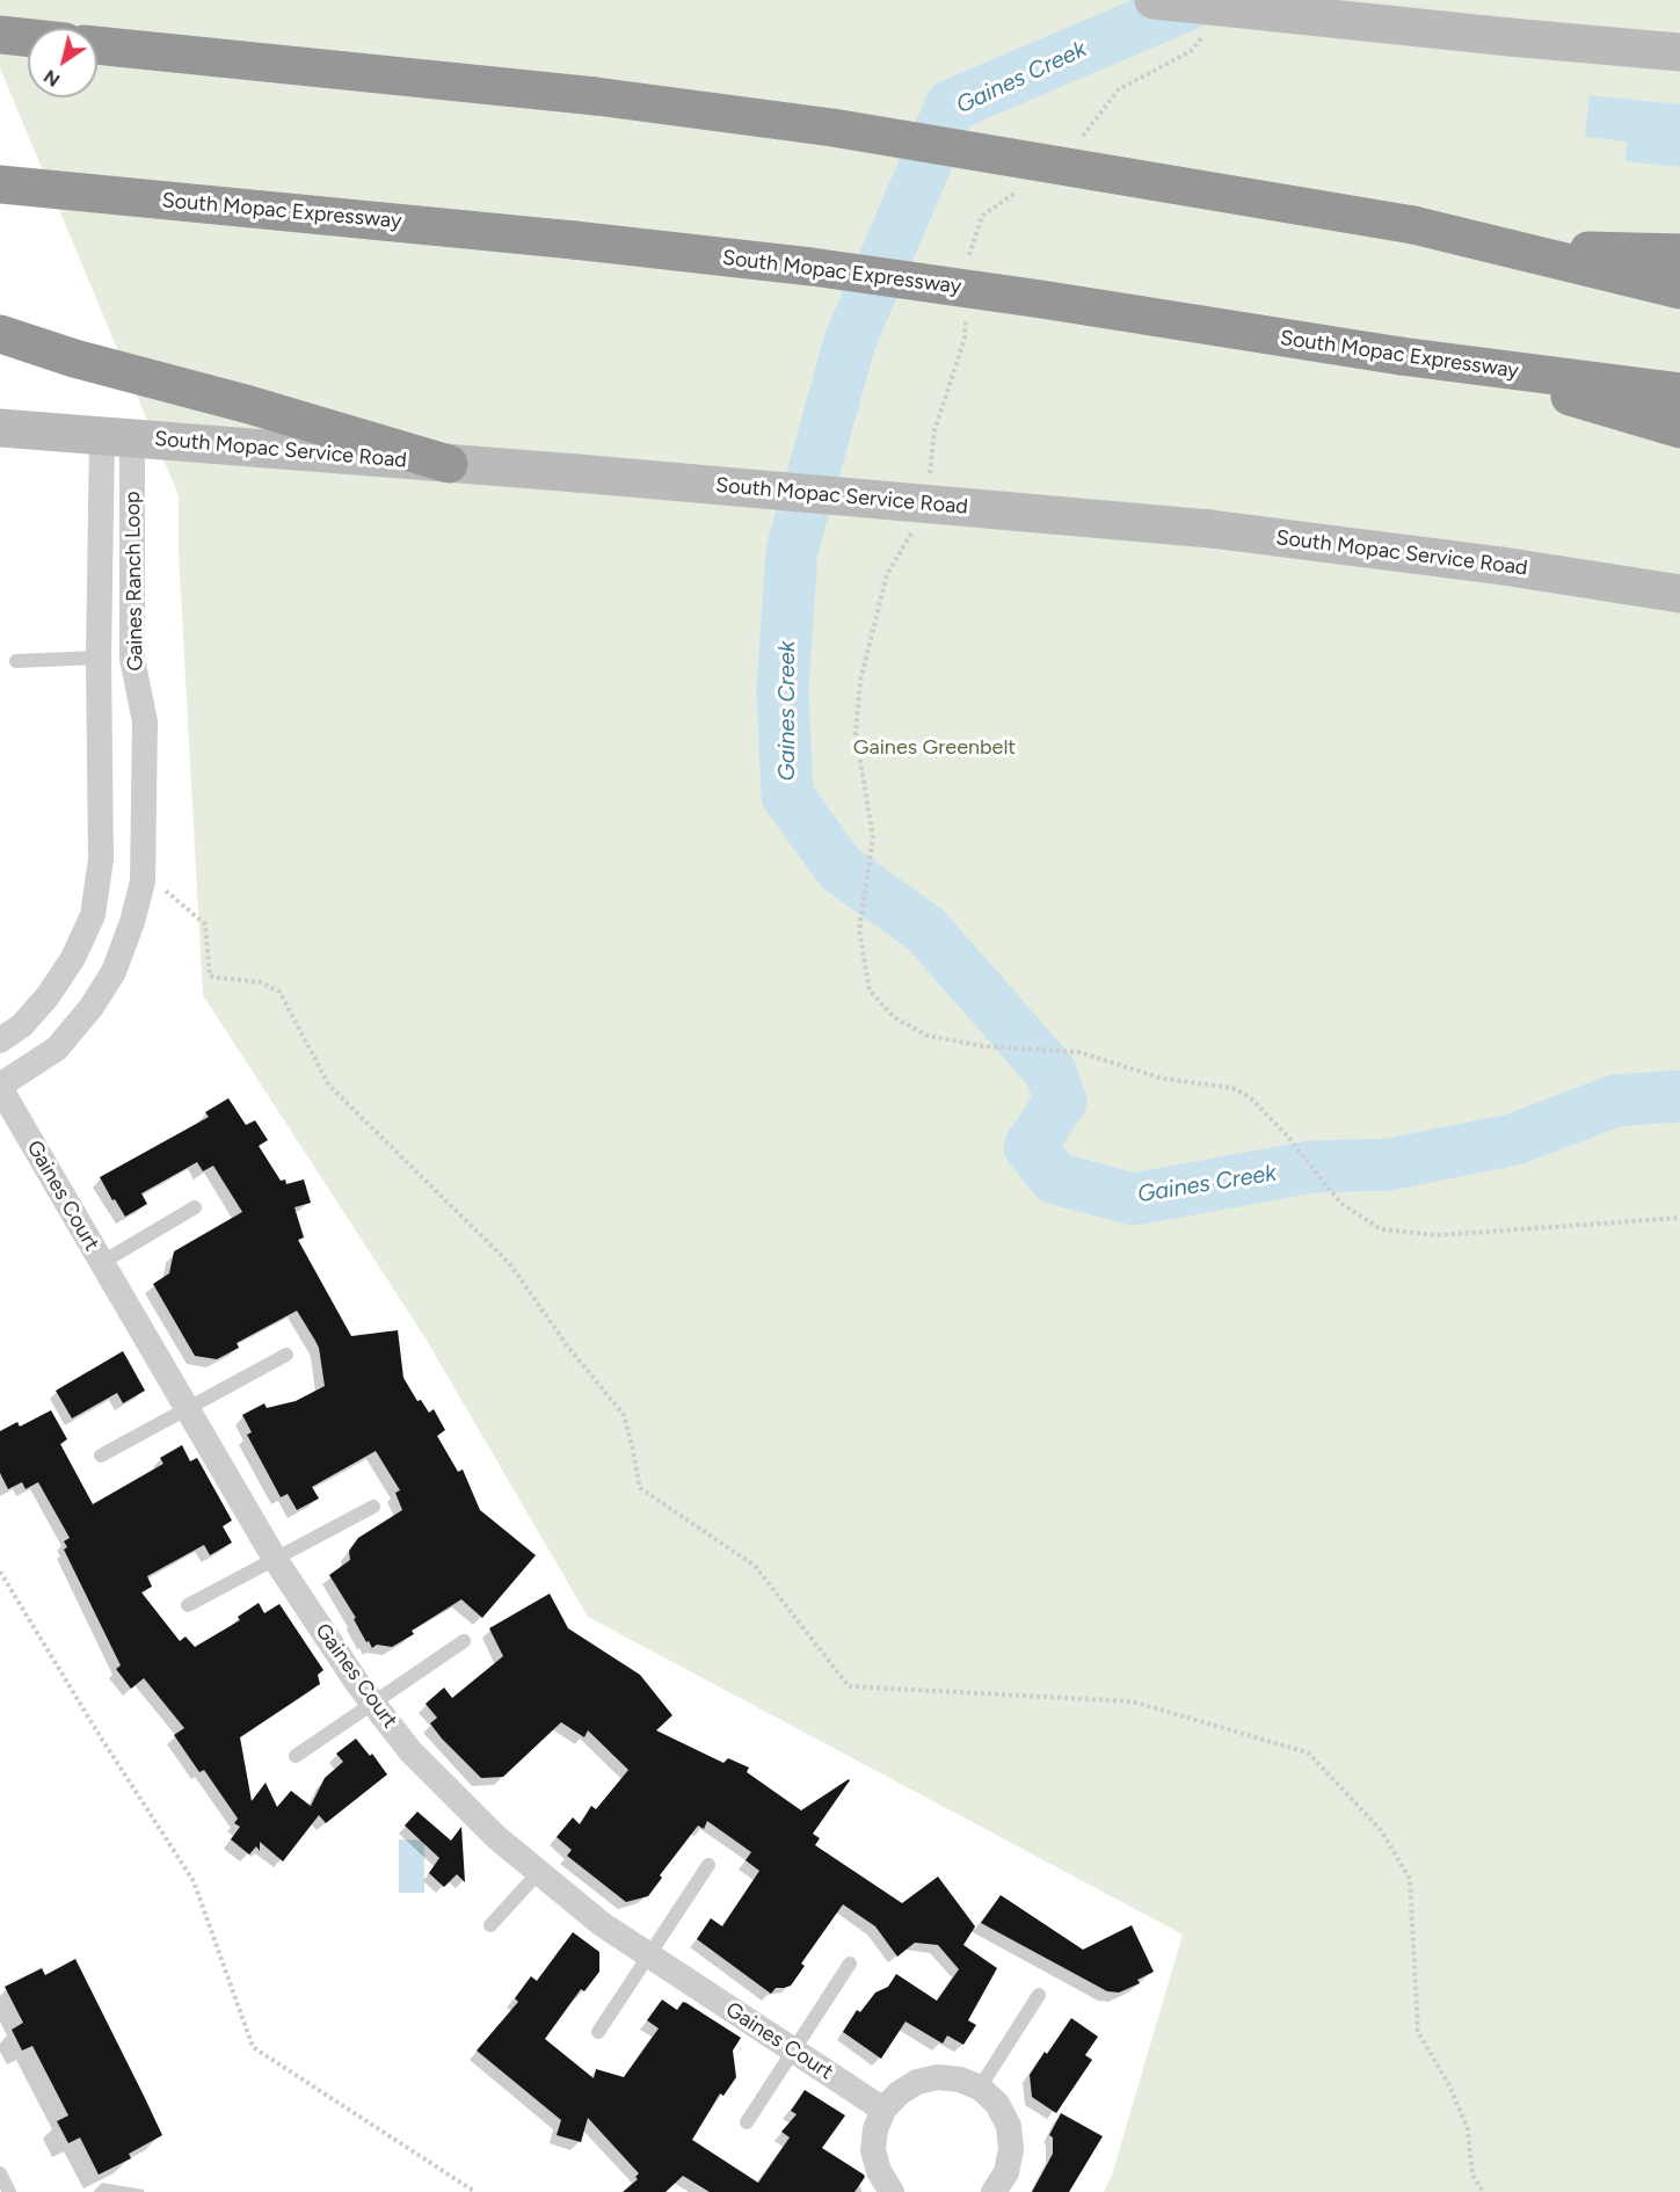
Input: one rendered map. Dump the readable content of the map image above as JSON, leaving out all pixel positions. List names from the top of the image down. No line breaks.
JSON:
{"streets":{"highway":["South Mopac Expressway"],"main road":["South Mopac Service Road"],"street":["Gaines Ranch Loop","Gaines Court"]},"crossings":[["South Mopac Service Road","Gaines Ranch Loop"],["Gaines Ranch Loop","Gaines Court"]],"water":["Gaines Creek"],"parks":["Gaines Greenbelt"],"north":"bottom left"}
